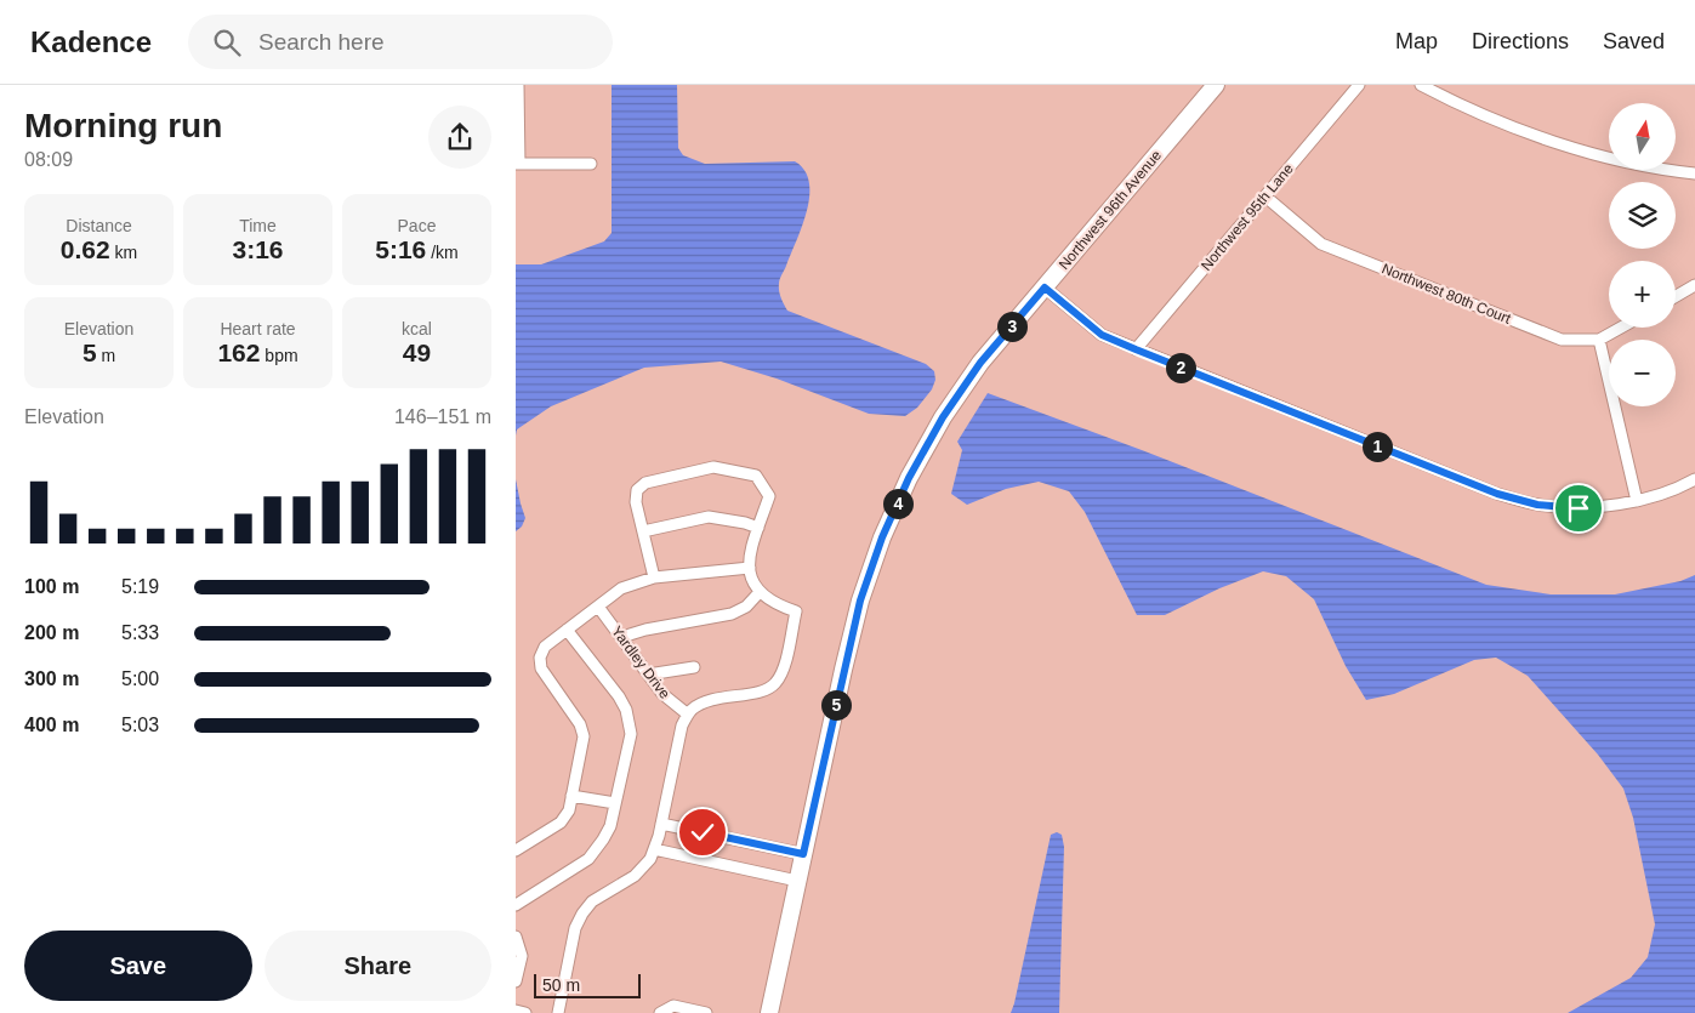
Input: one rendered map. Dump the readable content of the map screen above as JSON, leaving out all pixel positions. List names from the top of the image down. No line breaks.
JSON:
{"streets":{"street":["Northwest 96th Avenue","Northwest 95th Lane","Northwest 80th Court","Yardley Drive"]},"crossings":[["Northwest 95th Lane","Northwest 80th Court"]],"scale_bar":"50 m","north":"top","page":{"header":"Kadence","search":"Search here","nav":["Map","Directions","Saved"],"heading":["Morning run","08:09"],"map_buttons":["+","−"],"stats":[["Distance","0.62 km"],["Time","3:16"],["Pace","5:16 /km"],["Elevation","5 m"],["Heart rate","162 bpm"],["kcal","49"]],"pins":["3","2","1","4","5"],"chart":["Elevation","146–151 m"],"list":[{"name":"100 m","note":"5:19"},{"name":"200 m","note":"5:33"},{"name":"300 m","note":"5:00"},{"name":"400 m","note":"5:03"}],"buttons":["Save","Share"],"scale":"50 m"}}
